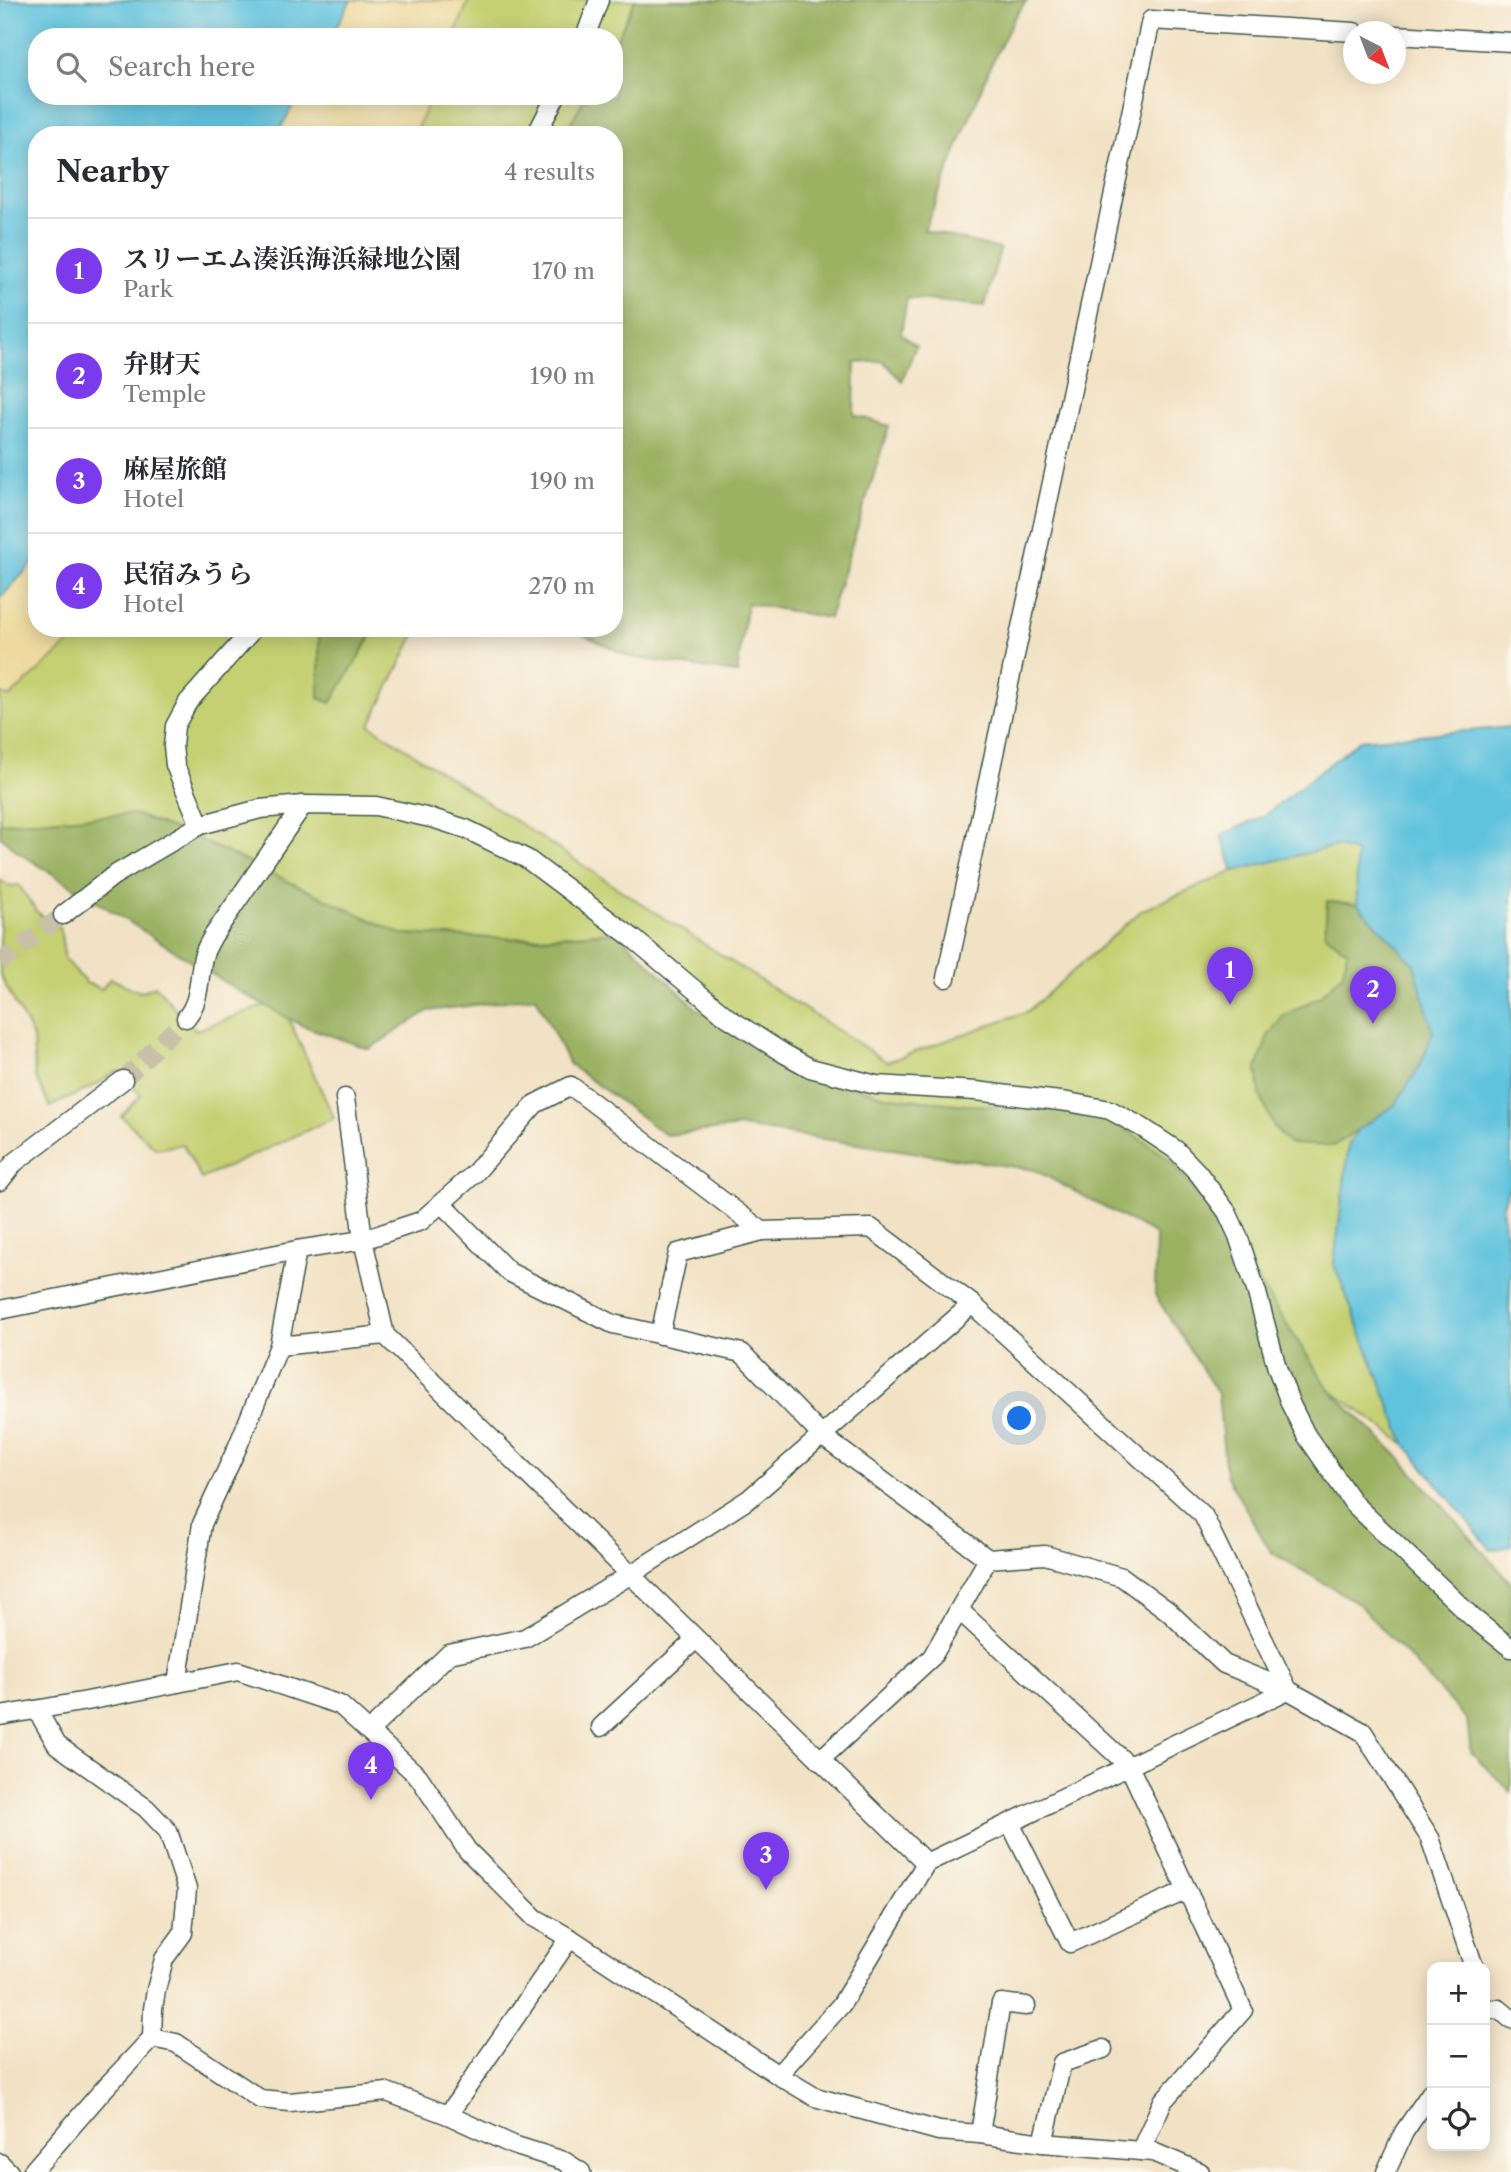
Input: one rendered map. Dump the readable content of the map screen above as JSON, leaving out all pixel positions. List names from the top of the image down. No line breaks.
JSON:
{"north":"bottom right","page":{"search":"Search here","heading":["Nearby","4 results"],"list":[{"mark":"1","name":"スリーエム湊浜海浜緑地公園","note":"Park","value":"170 m"},{"mark":"2","name":"弁財天","note":"Temple","value":"190 m"},{"mark":"3","name":"麻屋旅館","note":"Hotel","value":"190 m"},{"mark":"4","name":"民宿みうら","note":"Hotel","value":"270 m"}],"pins":["1","2","4","3"],"map_buttons":["+","−"]}}
